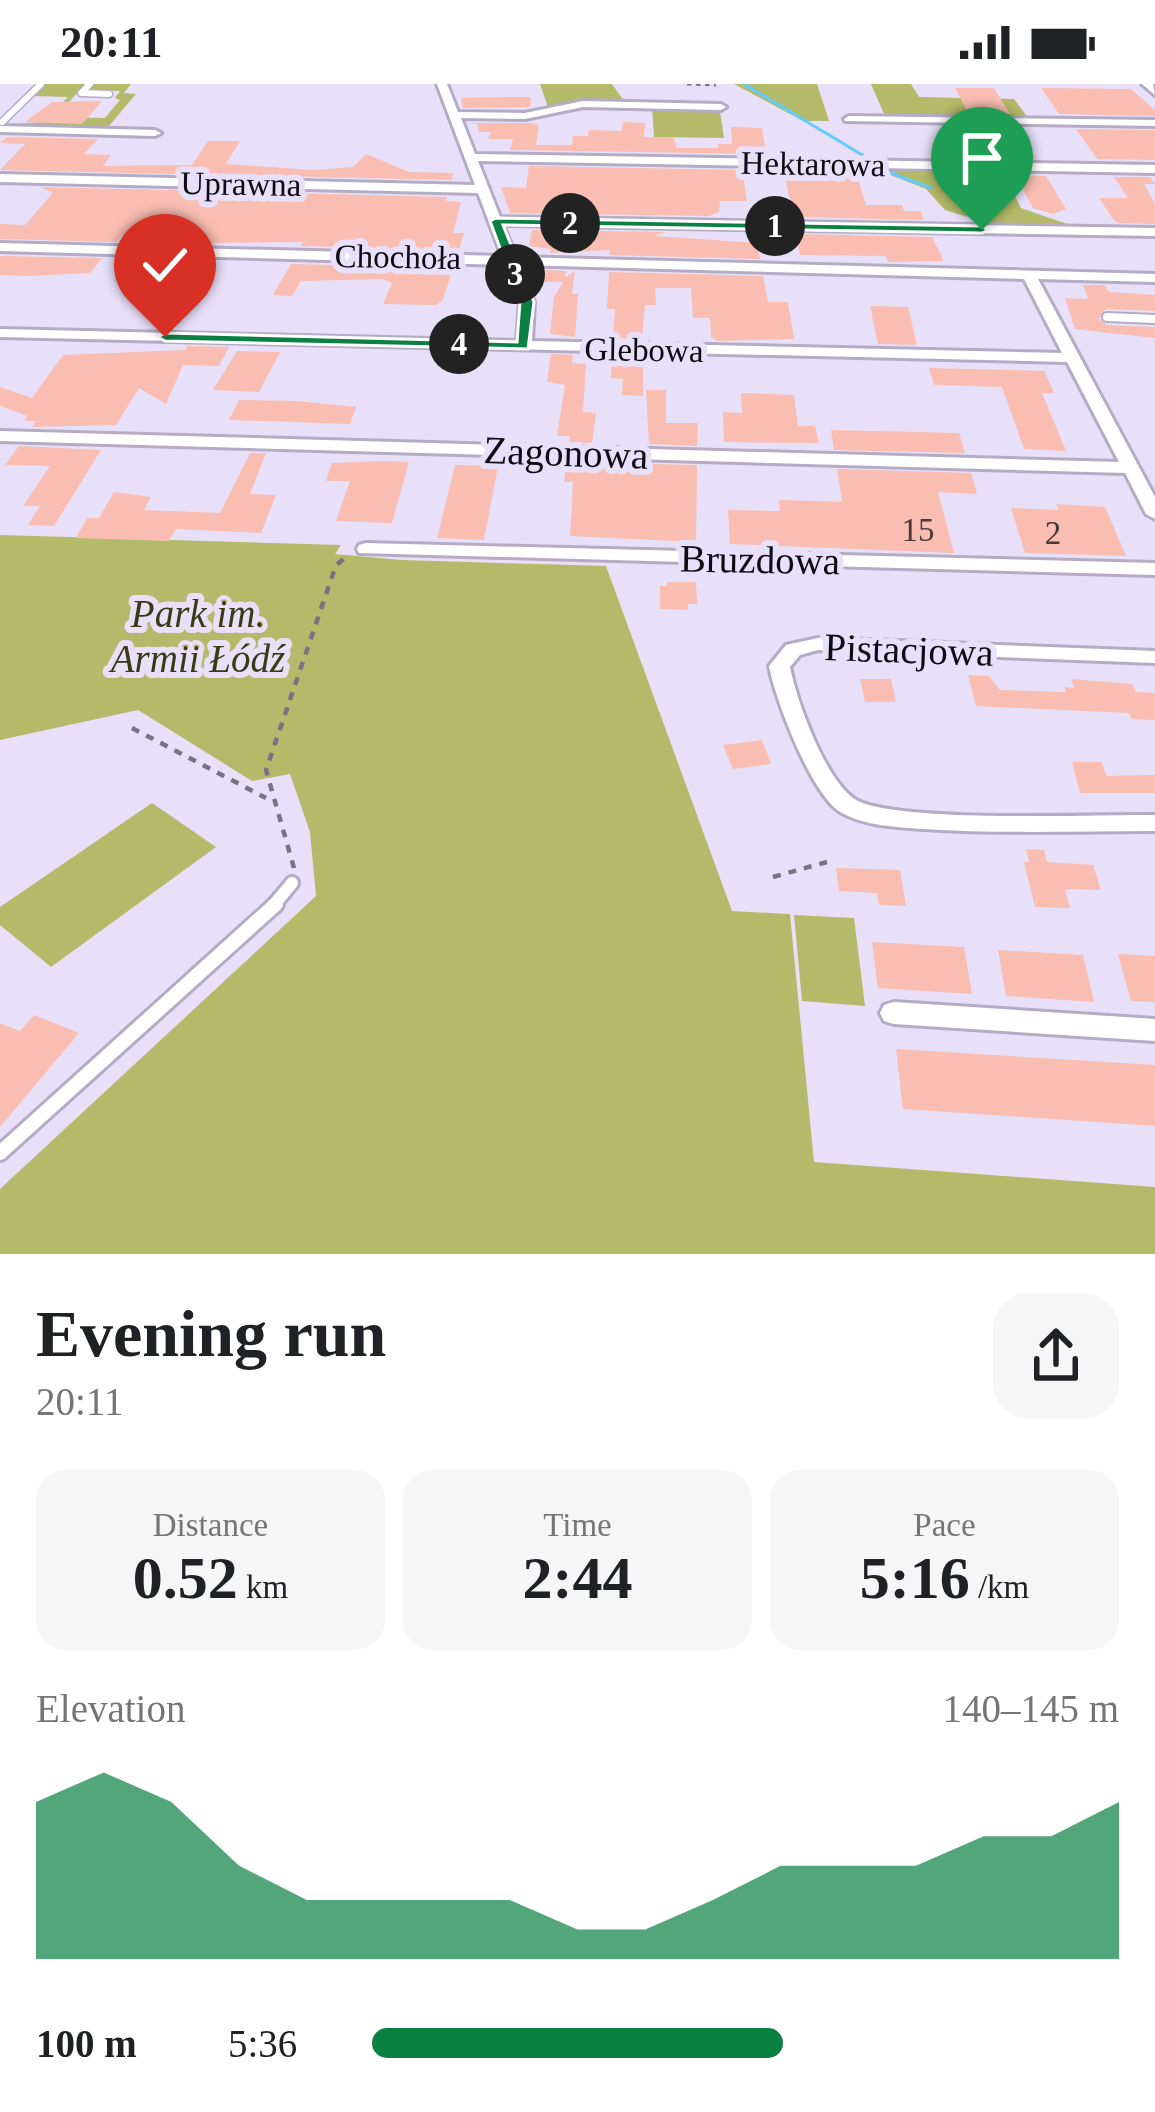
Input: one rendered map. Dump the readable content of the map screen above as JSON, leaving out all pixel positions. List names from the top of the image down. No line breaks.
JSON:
{"streets":{"street":["Hektarowa","Uprawna","Chochoła","Glebowa","Zagonowa","Bruzdowa","Pistacjowa"]},"parks":["Park im. Armii Łódź"],"house_numbers":["15","2"],"page":{"status":"20:11","pins":["2","1","3","4"],"heading":["Evening run","20:11"],"stats":[["Distance","0.52 km"],["Time","2:44"],["Pace","5:16 /km"]],"chart":["Elevation","140–145 m"],"list":[{"name":"100 m","note":"5:36"}]}}
